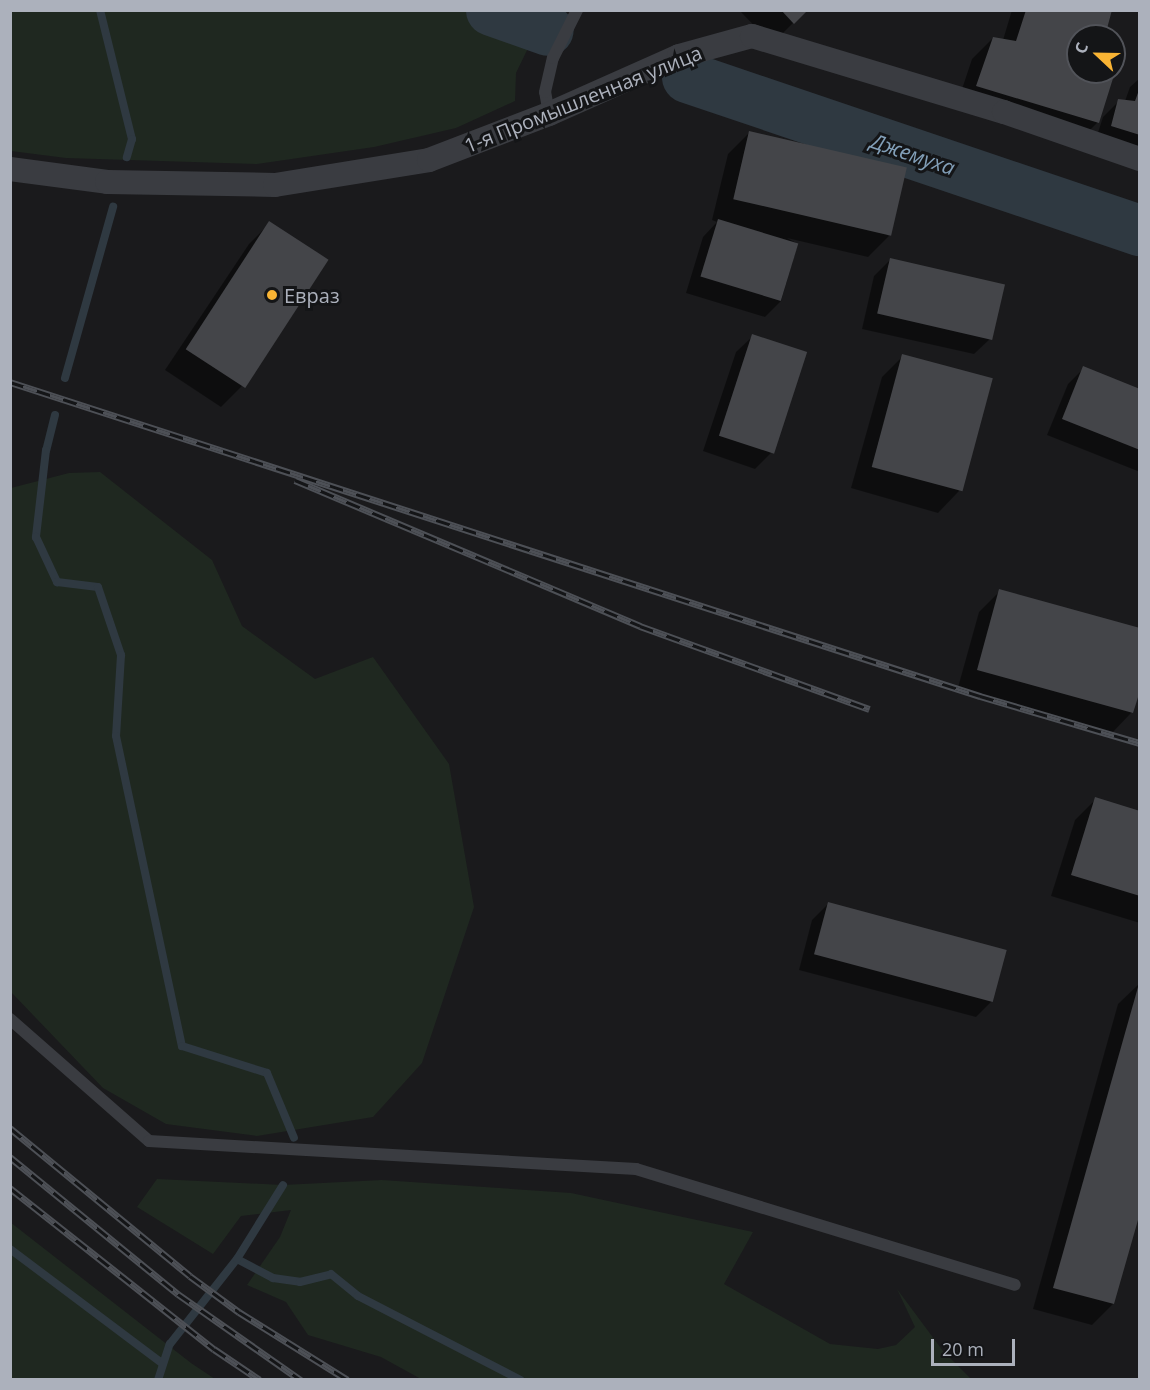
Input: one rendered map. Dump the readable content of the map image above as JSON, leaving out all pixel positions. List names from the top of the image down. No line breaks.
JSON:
{"streets":{"street":["1-я Промышленная улица"]},"water":["Джемуха"],"places":["Евраз"],"scale_bar":"20 m","north":"left"}
